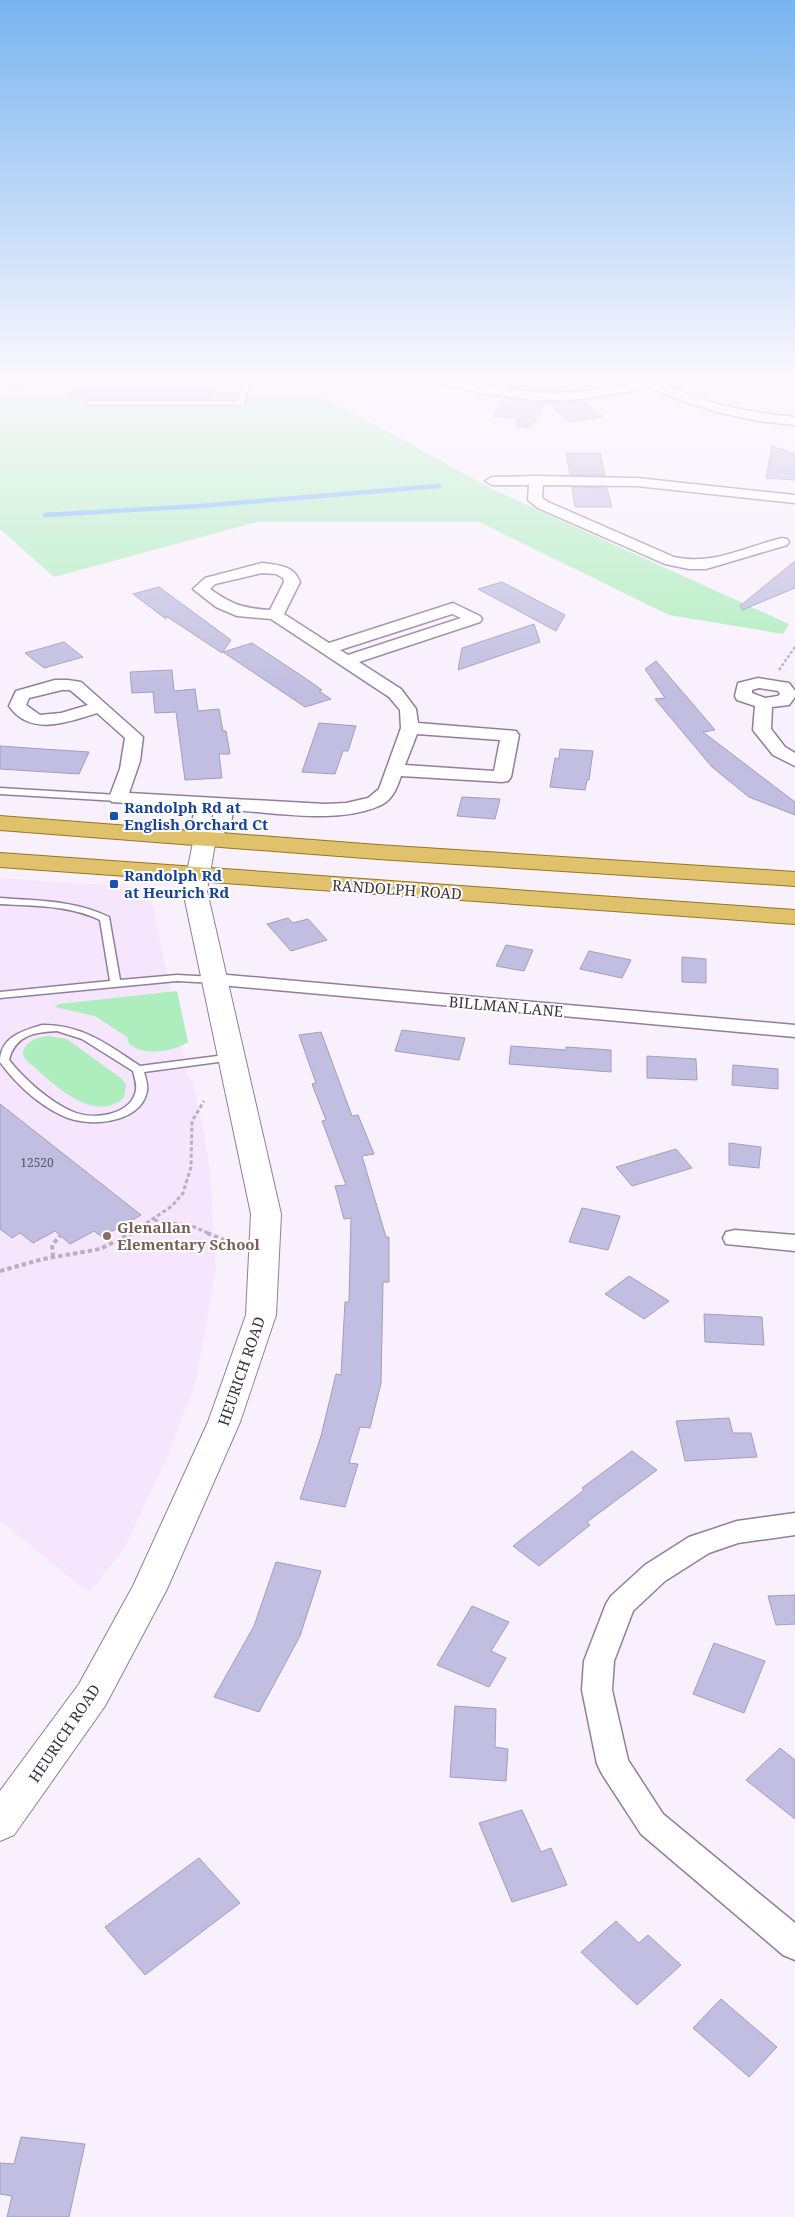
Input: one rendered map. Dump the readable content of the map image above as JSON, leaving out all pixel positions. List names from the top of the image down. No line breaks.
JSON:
{"streets":{"main road":["RANDOLPH ROAD"],"street":["BILLMAN LANE","HEURICH ROAD"]},"crossings":[["RANDOLPH ROAD","HEURICH ROAD"],["BILLMAN LANE","HEURICH ROAD"]],"places":{"transit":["Randolph Rd at English Orchard Ct","Randolph Rd at Heurich Rd"],"other":["Glenallan Elementary School"]},"house_numbers":["12520"]}
